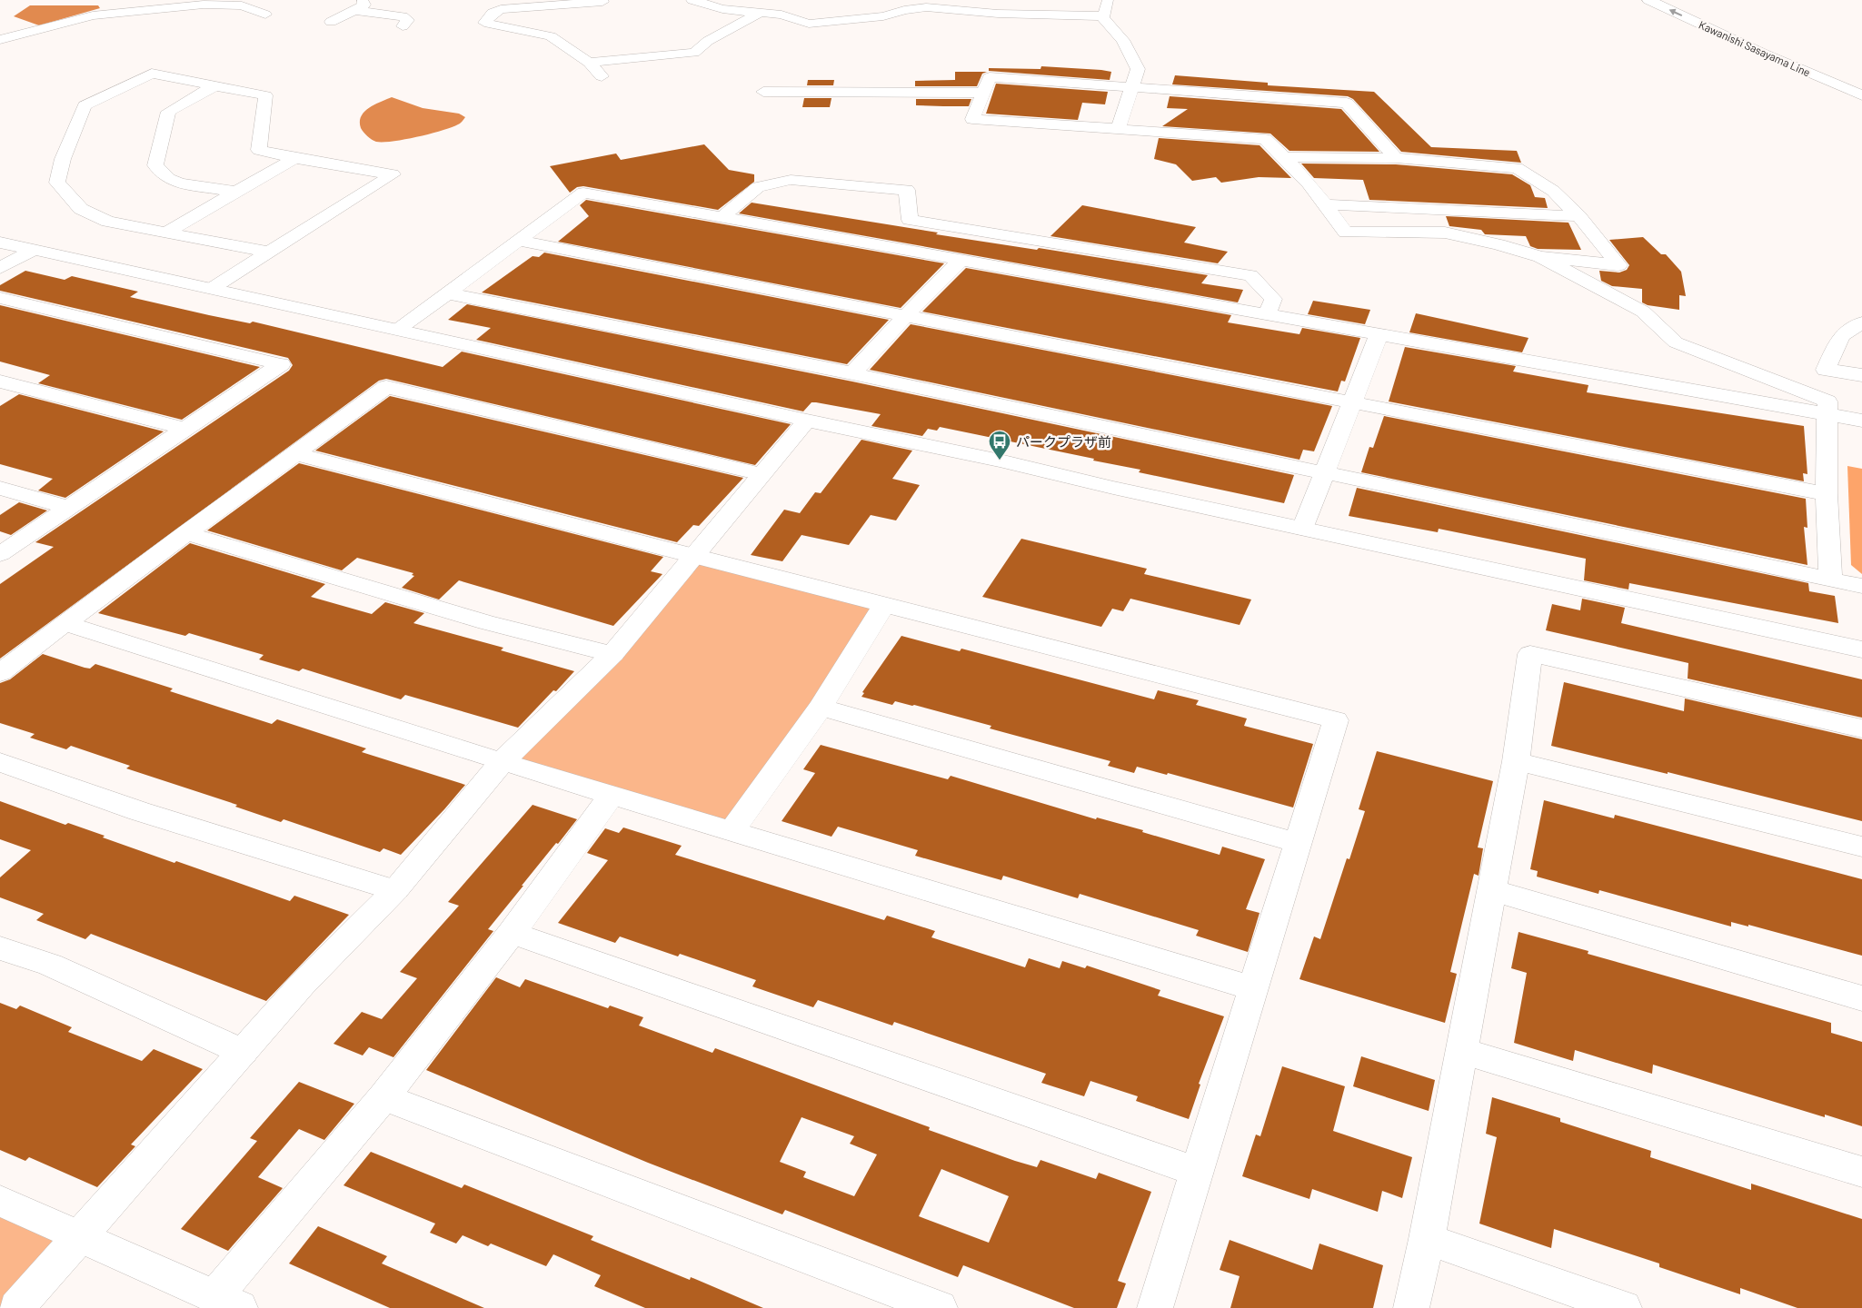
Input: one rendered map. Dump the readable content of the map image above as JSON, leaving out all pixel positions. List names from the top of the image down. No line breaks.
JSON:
{"streets":{"street":["Kawanishi Sasayama Line"]},"places":{"bus stop":["パークプラザ前"]}}
